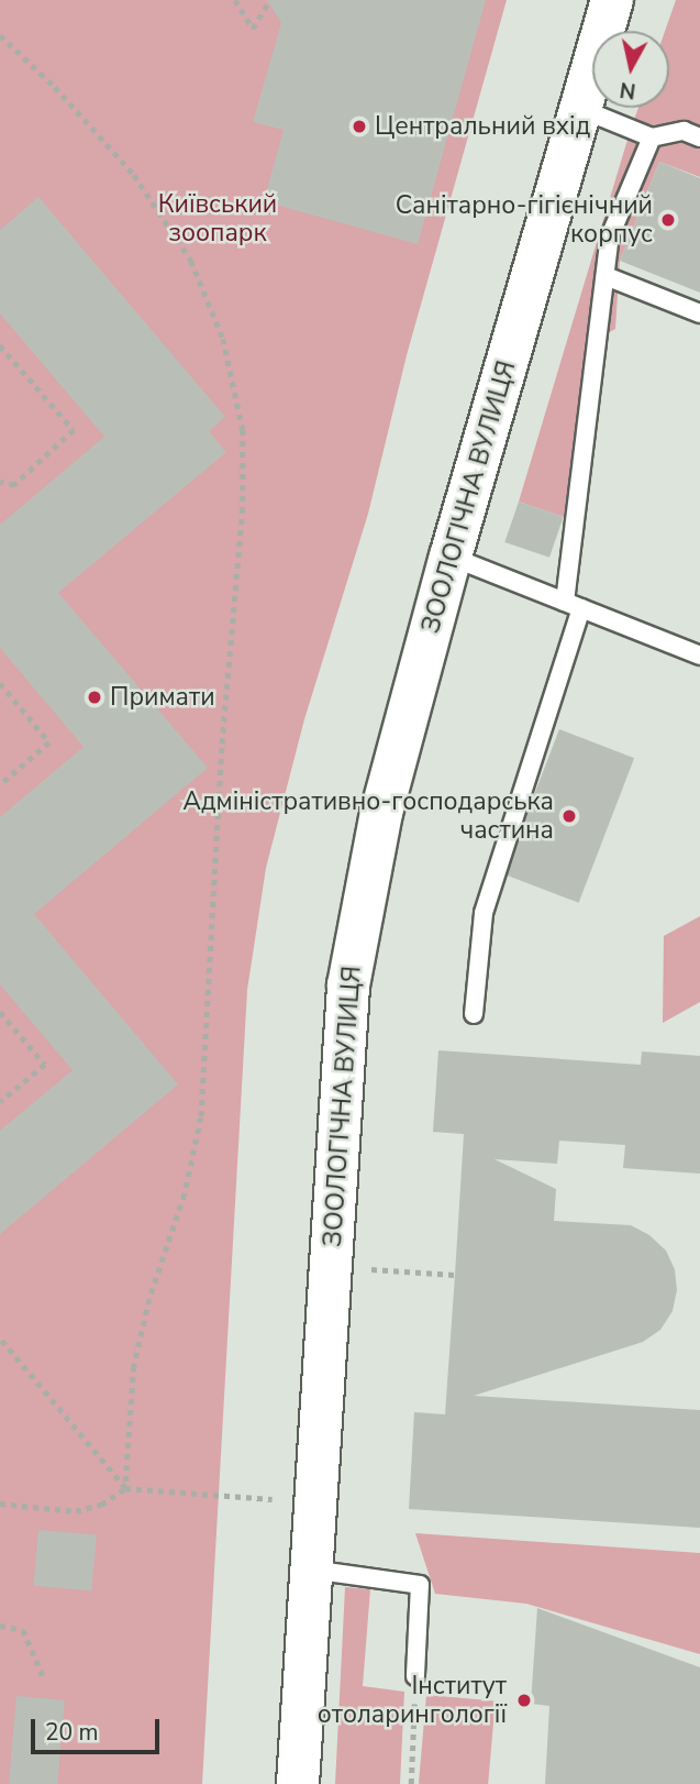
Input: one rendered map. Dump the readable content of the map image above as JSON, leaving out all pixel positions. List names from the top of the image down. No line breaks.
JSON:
{"streets":{"street":["ЗООЛОГІЧНА ВУЛИЦЯ"]},"parks":["Київський зоопарк"],"places":["Центральний вхід","Санітарно-гігієнічний корпус","Примати","Адміністративно-господарська частина","Інститут отоларингології"],"scale_bar":"20 m","north":"bottom"}
